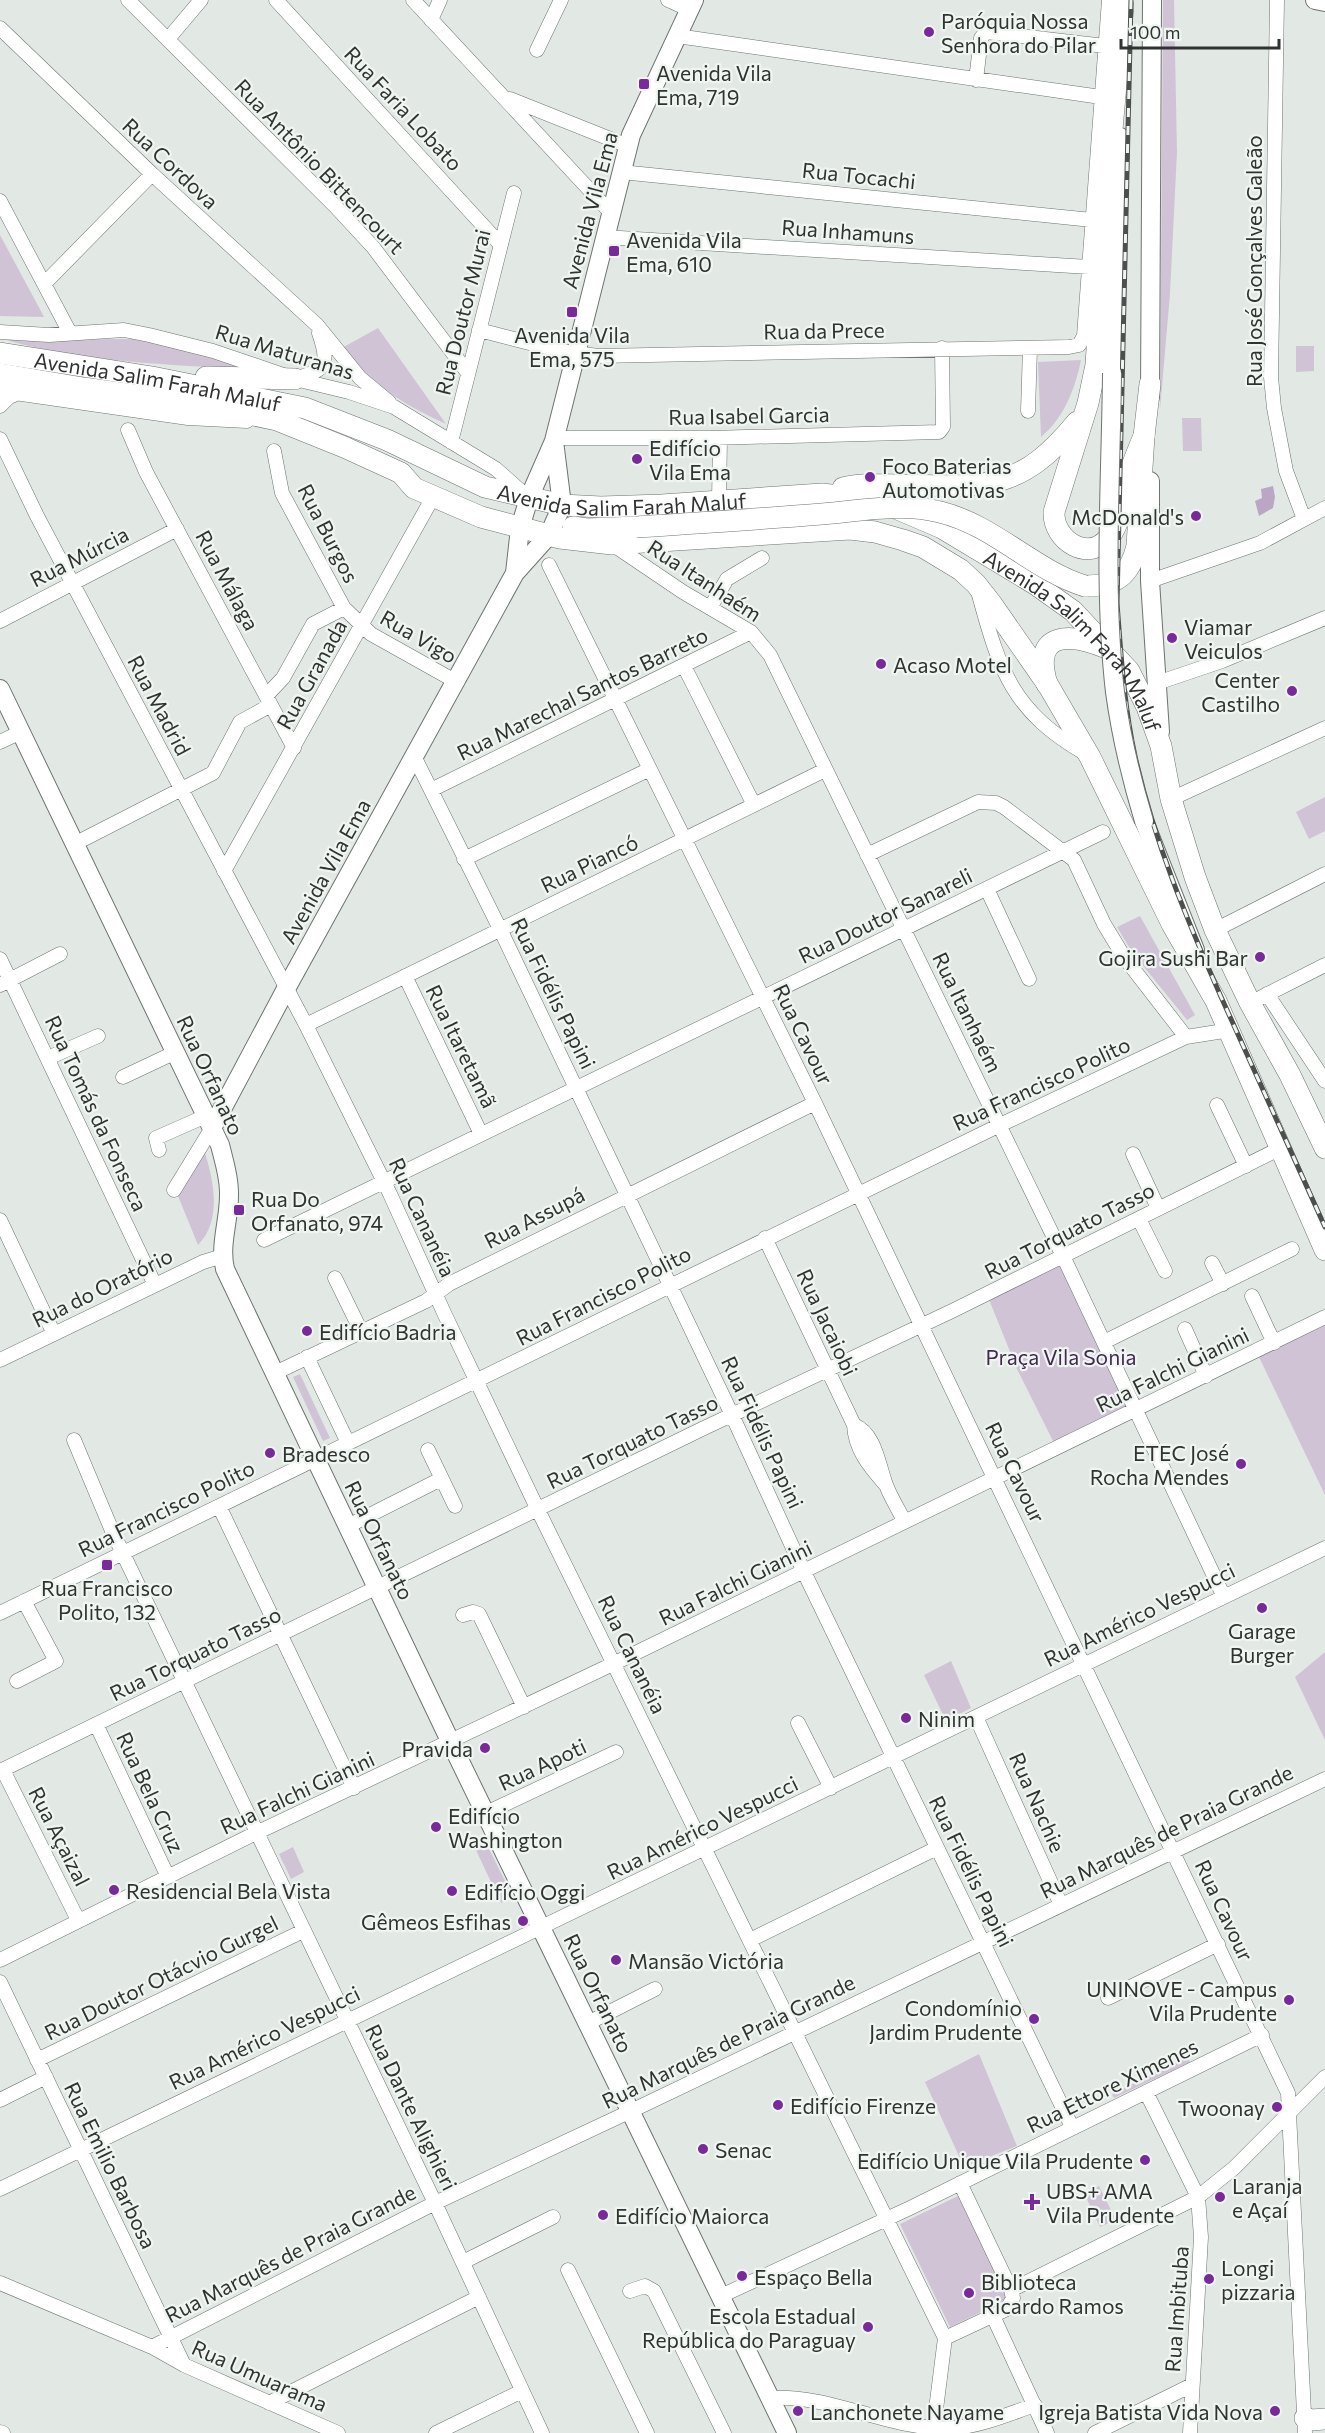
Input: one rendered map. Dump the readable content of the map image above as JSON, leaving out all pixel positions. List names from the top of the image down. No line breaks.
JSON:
{"streets":{"highway":["Avenida Salim Farah Maluf"],"main road":["Avenida Vila Ema","Rua Orfanato"],"street":["Rua Faria Lobato","Rua Cordova","Rua Antônio Bittencourt","Rua Tocachi","Rua Inhamuns","Rua José Gonçalves Galeão","Rua Doutor Murai","Rua da Prece","Rua Maturanas","Rua Isabel Garcia","Rua Burgos","Rua Múrcia","Rua Málaga","Rua Itanhaém","Rua Vigo","Rua Granada","Rua Marechal Santos Barreto","Rua Madrid","Rua Piancó","Rua Doutor Sanareli","Rua Fidélis Papini","Rua Cavour","Rua Itaretamã","Rua Francisco Polito","Rua Tomás da Fonseca","Rua Cananéia","Rua Assupá","Rua Torquato Tasso","Rua do Oratório","Rua Jacaiobi","Rua Falchi Gianini","Rua Américo Vespucci","Rua Apoti","Rua Bela Cruz","Rua Nachie","Rua Marquês de Praia Grande","Rua Açaizal","Rua Doutor Otácvio Gurgel","Rua Ettore Ximenes","Rua Dante Alighieri","Rua Emilio Barbosa","Rua Imbituba","Rua Umuarama"]},"crossings":[["Rua Faria Lobato","Rua Doutor Murai"],["Rua Cordova","Rua Maturanas"],["Rua Antônio Bittencourt","Rua Doutor Murai"],["Rua Tocachi","Avenida Vila Ema"],["Avenida Vila Ema","Rua Inhamuns"],["Avenida Vila Ema","Rua da Prece"],["Avenida Vila Ema","Rua Maturanas"],["Avenida Vila Ema","Avenida Salim Farah Maluf"],["Avenida Vila Ema","Rua Isabel Garcia"],["Avenida Vila Ema","Rua Vigo"],["Avenida Vila Ema","Rua Madrid"],["Avenida Vila Ema","Rua Fidélis Papini"],["Avenida Vila Ema","Rua Orfanato"],["Avenida Vila Ema","Rua Cananéia"],["Rua Inhamuns","Rua da Prece"],["Rua Doutor Murai","Rua da Prece"],["Rua Doutor Murai","Rua Maturanas"],["Rua da Prece","Rua Isabel Garcia"],["Rua Maturanas","Avenida Salim Farah Maluf"],["Avenida Salim Farah Maluf","Rua Itanhaém"],["Avenida Salim Farah Maluf","Rua Granada"],["Avenida Salim Farah Maluf","Rua Francisco Polito"],["Avenida Salim Farah Maluf","Rua Torquato Tasso"],["Rua Burgos","Rua Vigo"],["Rua Burgos","Rua Granada"],["Rua Múrcia","Rua Málaga"],["Rua Múrcia","Rua Madrid"],["Rua Málaga","Rua Granada"],["Rua Itanhaém","Rua Marechal Santos Barreto"],["Rua Itanhaém","Rua Piancó"],["Rua Itanhaém","Rua Doutor Sanareli"],["Rua Itanhaém","Rua Francisco Polito"],["Rua Itanhaém","Rua Torquato Tasso"],["Rua Itanhaém","Rua Falchi Gianini"],["Rua Itanhaém","Rua Américo Vespucci"],["Rua Vigo","Rua Granada"],["Rua Granada","Rua Madrid"],["Rua Marechal Santos Barreto","Rua Fidélis Papini"],["Rua Marechal Santos Barreto","Rua Cavour"],["Rua Madrid","Rua Cananéia"],["Rua Piancó","Rua Fidélis Papini"],["Rua Piancó","Rua Cavour"],["Rua Piancó","Rua Itaretamã"],["Rua Piancó","Rua Cananéia"],["Rua Doutor Sanareli","Rua Fidélis Papini"],["Rua Doutor Sanareli","Rua Cavour"],["Rua Doutor Sanareli","Rua Itaretamã"],["Rua Doutor Sanareli","Rua Cananéia"],["Rua Fidélis Papini","Rua Francisco Polito"],["Rua Fidélis Papini","Rua Assupá"],["Rua Fidélis Papini","Rua Torquato Tasso"],["Rua Fidélis Papini","Rua Falchi Gianini"],["Rua Fidélis Papini","Rua Américo Vespucci"],["Rua Fidélis Papini","Rua Marquês de Praia Grande"],["Rua Fidélis Papini","Rua Ettore Ximenes"],["Rua Cavour","Rua Francisco Polito"],["Rua Cavour","Rua Assupá"],["Rua Cavour","Rua Torquato Tasso"],["Rua Cavour","Rua Falchi Gianini"],["Rua Cavour","Rua Américo Vespucci"],["Rua Cavour","Rua Marquês de Praia Grande"],["Rua Cavour","Rua Ettore Ximenes"],["Rua Orfanato","Rua Francisco Polito"],["Rua Orfanato","Rua Assupá"],["Rua Orfanato","Rua Torquato Tasso"],["Rua Orfanato","Rua do Oratório"],["Rua Orfanato","Rua Falchi Gianini"],["Rua Orfanato","Rua Américo Vespucci"],["Rua Orfanato","Rua Apoti"],["Rua Orfanato","Rua Marquês de Praia Grande"],["Rua Orfanato","Rua Ettore Ximenes"],["Rua Francisco Polito","Rua Cananéia"],["Rua Francisco Polito","Rua Jacaiobi"],["Rua Francisco Polito","Rua Dante Alighieri"],["Rua Tomás da Fonseca","Rua do Oratório"],["Rua Cananéia","Rua Assupá"],["Rua Cananéia","Rua Torquato Tasso"],["Rua Cananéia","Rua Falchi Gianini"],["Rua Cananéia","Rua Américo Vespucci"],["Rua Cananéia","Rua Marquês de Praia Grande"],["Rua Cananéia","Rua Ettore Ximenes"],["Rua Torquato Tasso","Rua Jacaiobi"],["Rua Torquato Tasso","Rua Bela Cruz"],["Rua Torquato Tasso","Rua Açaizal"],["Rua Torquato Tasso","Rua Dante Alighieri"],["Rua Jacaiobi","Rua Falchi Gianini"],["Rua Falchi Gianini","Rua Bela Cruz"],["Rua Falchi Gianini","Rua Açaizal"],["Rua Falchi Gianini","Rua Dante Alighieri"],["Rua Américo Vespucci","Rua Nachie"],["Rua Américo Vespucci","Rua Dante Alighieri"],["Rua Américo Vespucci","Rua Emilio Barbosa"],["Rua Nachie","Rua Marquês de Praia Grande"],["Rua Marquês de Praia Grande","Rua Dante Alighieri"],["Rua Marquês de Praia Grande","Rua Emilio Barbosa"],["Rua Marquês de Praia Grande","Rua Umuarama"],["Rua Doutor Otácvio Gurgel","Rua Dante Alighieri"],["Rua Doutor Otácvio Gurgel","Rua Emilio Barbosa"],["Rua Ettore Ximenes","Rua Imbituba"],["Rua Emilio Barbosa","Rua Umuarama"]],"parks":["Praça Vila Sonia"],"places":{"other":["Paróquia Nossa Senhora do Pilar","Edifício Vila Ema","Foco Baterias Automotivas","McDonald's","Viamar Veiculos","Acaso Motel","Center Castilho","Gojira Sushi Bar","Edifício Badria","Bradesco","ETEC José Rocha Mendes","Garage Burger","Ninim","Pravida","Edifício Washington","Residencial Bela Vista","Edifício Oggi","Gêmeos Esfihas","Mansão Victória","UNINOVE - Campus Vila Prudente","Condomínio Jardim Prudente","Edifício Firenze","Twoonay","Senac","Edifício Unique Vila Prudente","Laranja e Açaí","Edifício Maiorca","Espaço Bella","Longi pizzaria","Biblioteca Ricardo Ramos","Escola Estadual República do Paraguay","Lanchonete Nayame","Igreja Batista Vida Nova"],"transit":["Avenida Vila Ema, 719","Avenida Vila Ema, 610","Avenida Vila Ema, 575","Rua Do Orfanato, 974","Rua Francisco Polito, 132"],"health":["UBS+ AMA Vila Prudente"]},"scale_bar":"100 m"}
